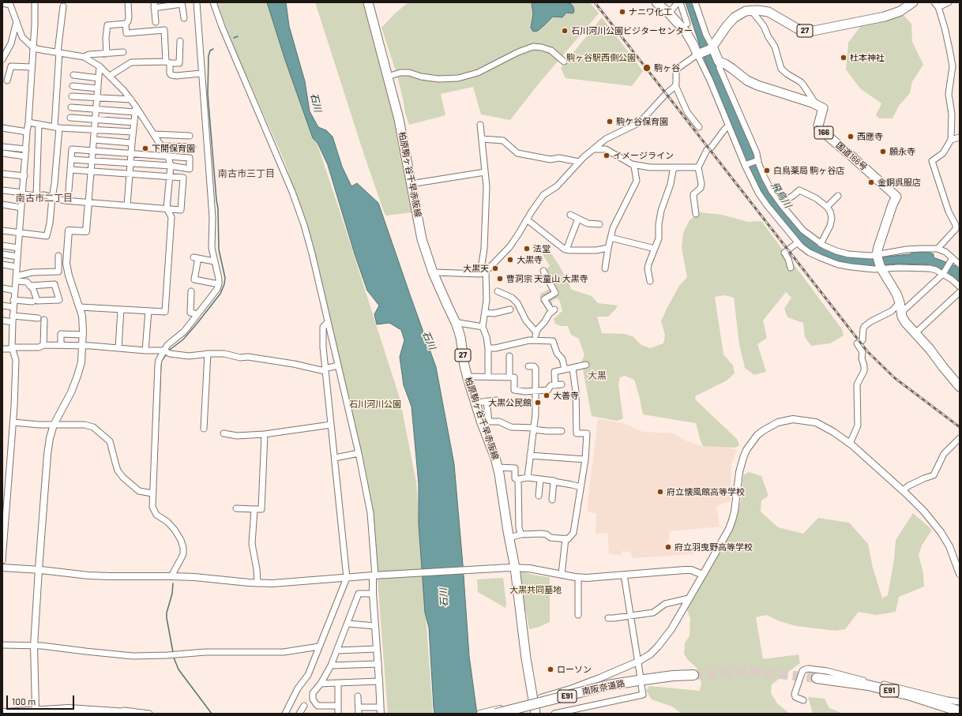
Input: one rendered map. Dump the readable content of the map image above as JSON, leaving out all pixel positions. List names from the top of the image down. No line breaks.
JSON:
{"streets":{"highway":["南阪奈道路","E91"],"main road":["27","166","国道166号","柏原駒ヶ谷千早赤阪線"]},"districts":["南古市三丁目","南古市二丁目","大黒"],"water":["石川","飛鳥川"],"parks":["駒ヶ谷駅西側公園","石川河川公園","大黒共同墓地"],"places":["ナニワ化工","石川河川公園ビジターセンター","杜本神社","駒ヶ谷","駒ケ谷保育園","西應寺","下開保育園","願永寺","イメージライン","白鳥薬局 駒ヶ谷店","金銅呉服店","法堂","大黒寺","大黒天","曹洞宗 天童山 大黒寺","大善寺","大黒公民館","府立懐風館高等学校","府立羽曳野高等学校","ローソン"],"scale_bar":"100 m"}
